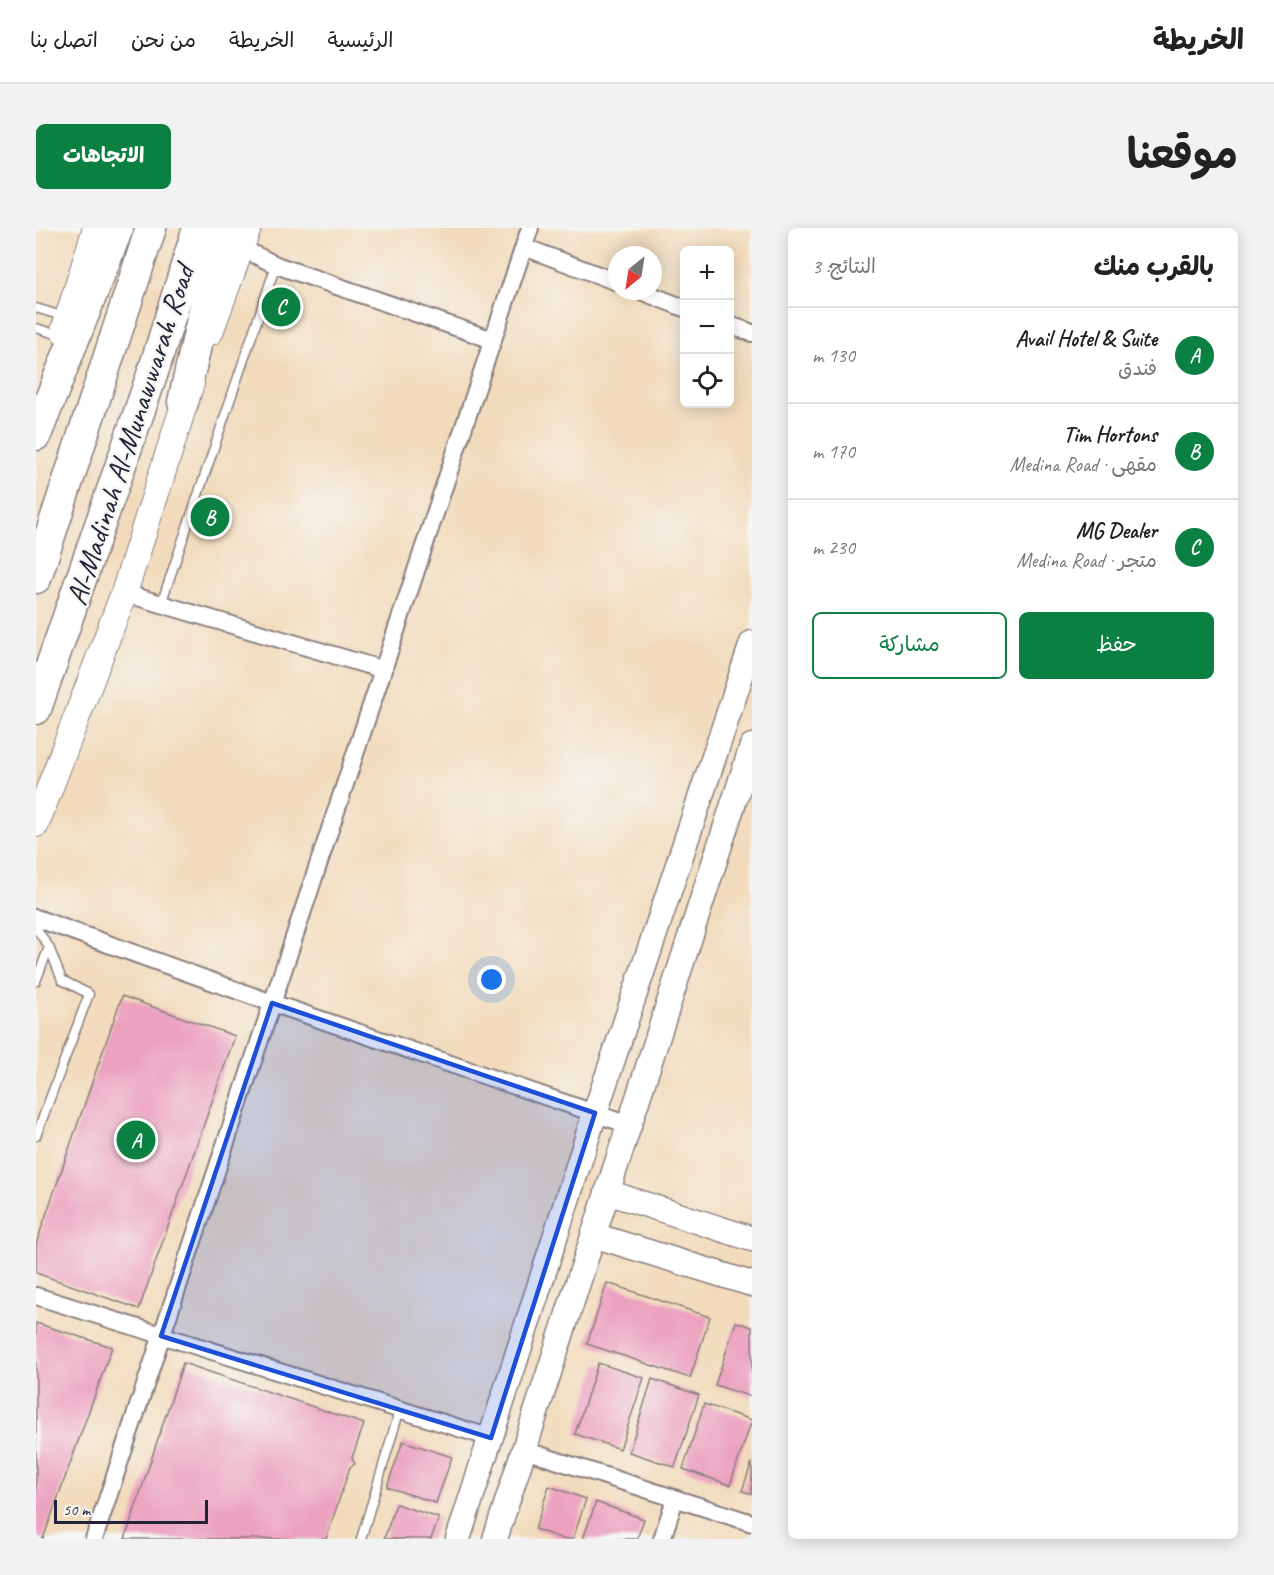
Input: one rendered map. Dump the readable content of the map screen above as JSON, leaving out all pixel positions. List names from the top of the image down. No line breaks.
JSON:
{"streets":{"highway":["Al-Madinah Al-Munawwarah Road"]},"scale_bar":"50 m","north":"bottom left","page":{"header":"الخريطة","nav":["الرئيسية","الخريطة","من نحن","اتصل بنا"],"title":"موقعنا","buttons":["الاتجاهات",["حفظ","مشاركة"]],"heading":["بالقرب منك","النتائج: 3"],"map_buttons":["+","−"],"pins":["C","B","A"],"list":[{"mark":"A","name":"Avail Hotel & Suite","note":"فندق","value":"130 m"},{"mark":"B","name":"Tim Hortons","note":"مقهى · Medina Road","value":"170 m"},{"mark":"C","name":"MG Dealer","note":"متجر · Medina Road","value":"230 m"}],"scale":"50 m"}}
